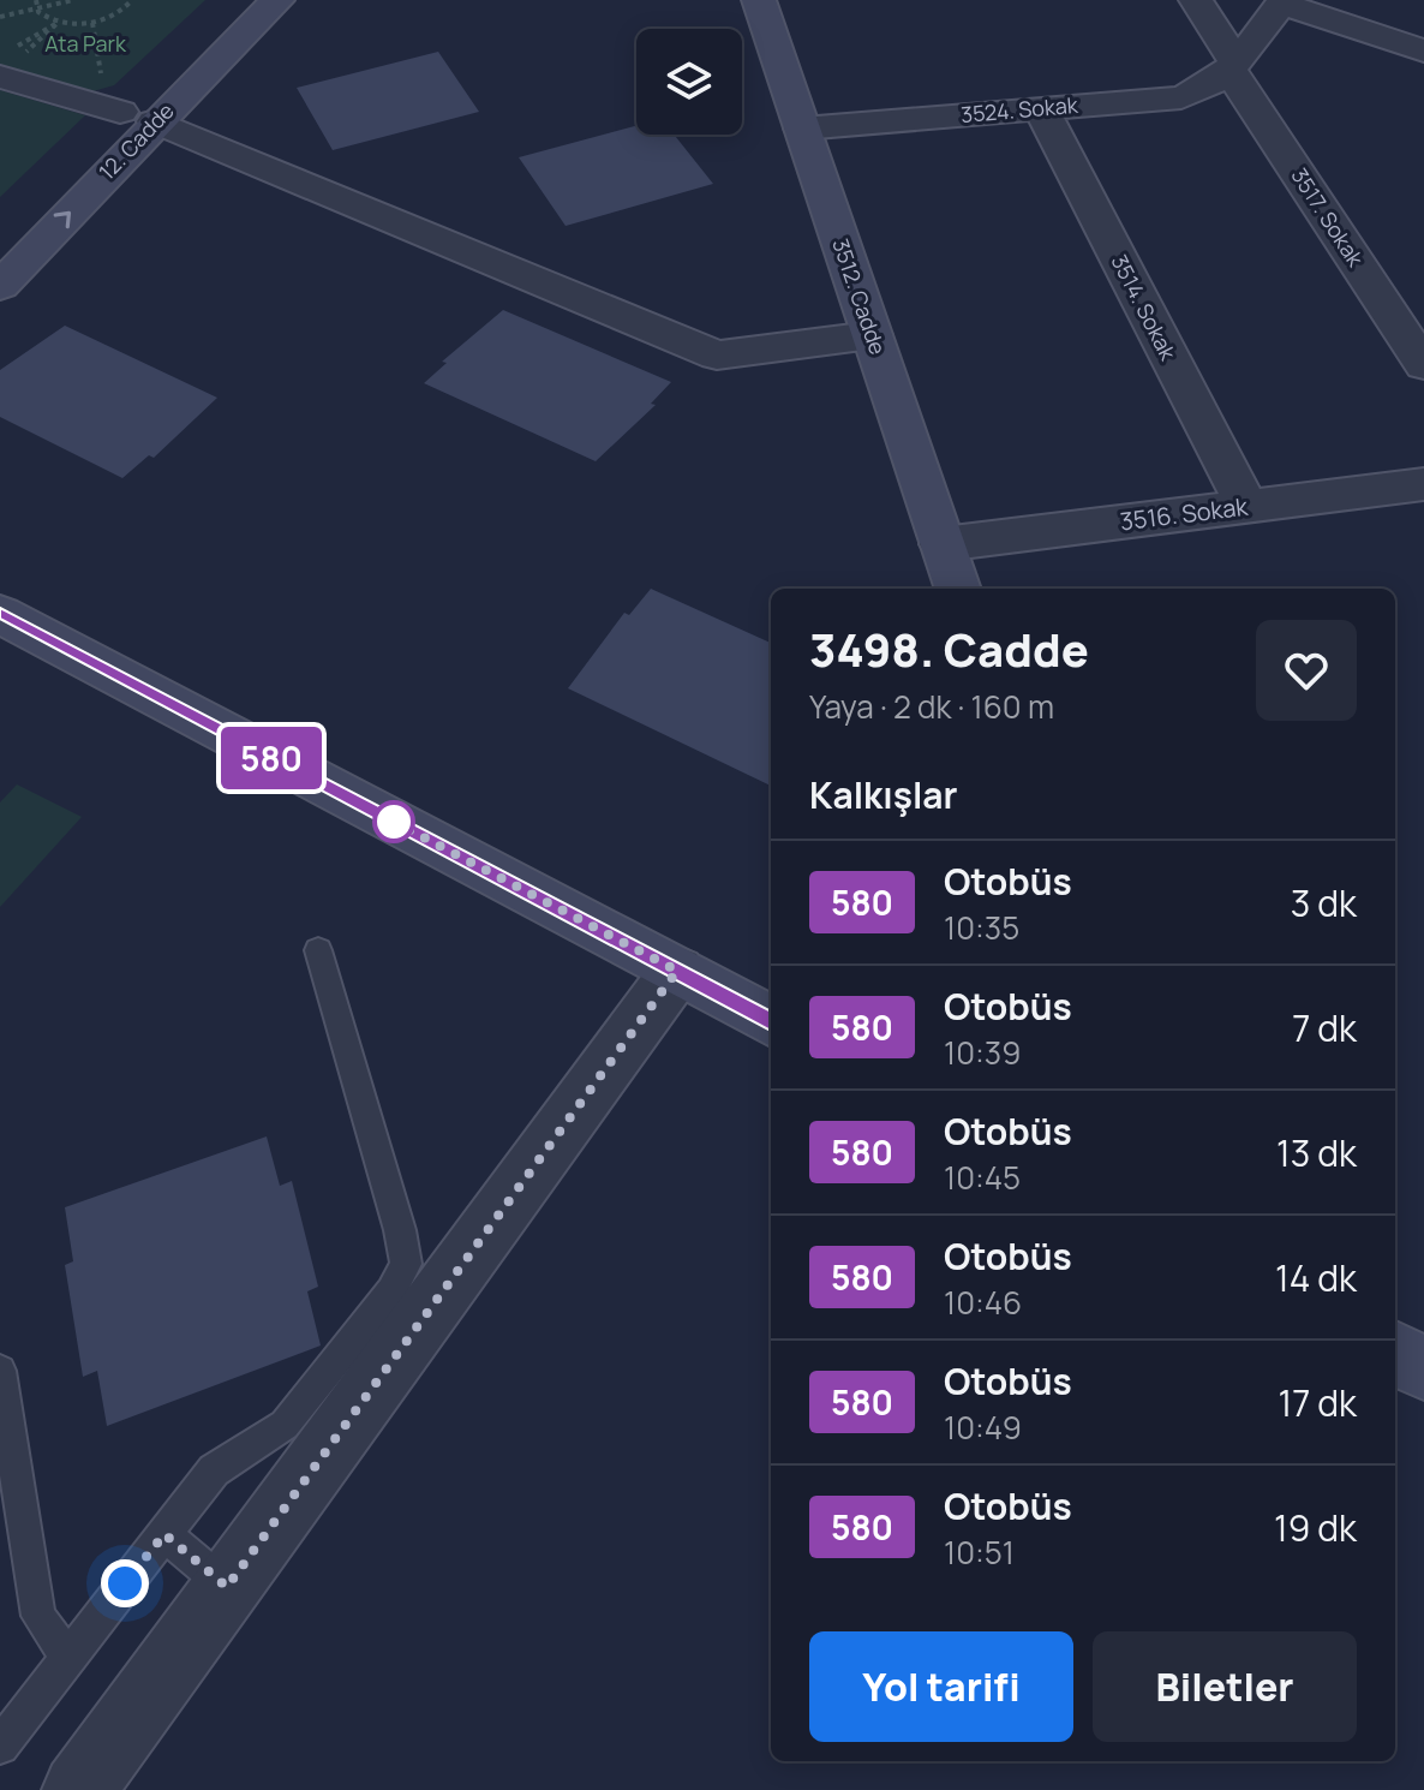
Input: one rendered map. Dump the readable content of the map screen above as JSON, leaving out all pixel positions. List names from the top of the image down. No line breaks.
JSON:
{"streets":{"street":["3524. Sokak","12. Cadde","3517. Sokak","3512. Cadde","3514. Sokak","3516. Sokak"]},"crossings":[["3524. Sokak","3517. Sokak"],["3524. Sokak","3512. Cadde"],["3524. Sokak","3514. Sokak"],["3512. Cadde","3516. Sokak"],["3514. Sokak","3516. Sokak"]],"one_way":["12. Cadde"],"parks":["Ata Park"],"lines":["bus line 580"],"page":{"on_map":"580","heading":[["3498. Cadde","Yaya · 2 dk · 160 m"],"Kalkışlar"],"list":[{"mark":"580","name":"Otobüs","note":"10:35","value":"3 dk"},{"mark":"580","name":"Otobüs","note":"10:39","value":"7 dk"},{"mark":"580","name":"Otobüs","note":"10:45","value":"13 dk"},{"mark":"580","name":"Otobüs","note":"10:46","value":"14 dk"},{"mark":"580","name":"Otobüs","note":"10:49","value":"17 dk"},{"mark":"580","name":"Otobüs","note":"10:51","value":"19 dk"}],"buttons":["Yol tarifi","Biletler"]}}
